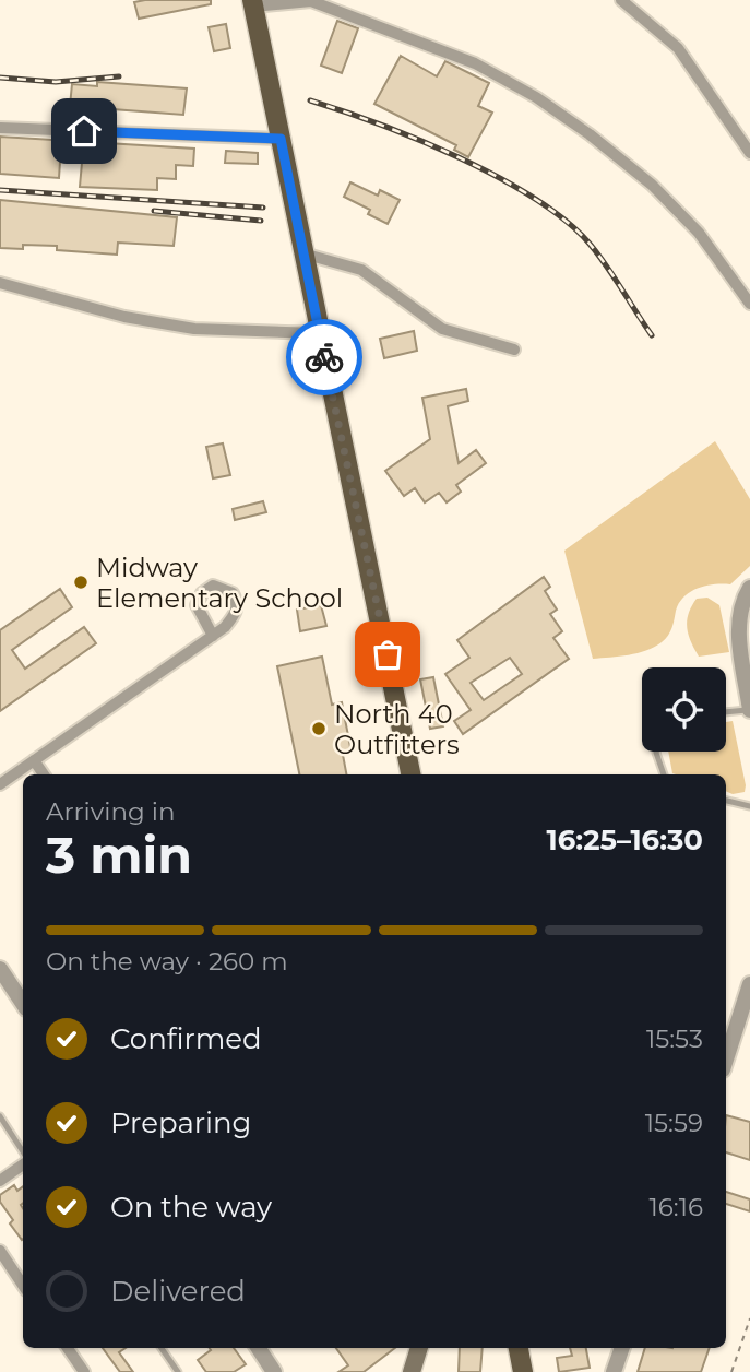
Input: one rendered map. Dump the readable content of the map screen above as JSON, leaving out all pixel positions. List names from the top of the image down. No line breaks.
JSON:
{"places":["Midway Elementary School","North 40 Outfitters"],"page":{"heading":["3 min","Arriving in","16:25–16:30"],"bar":"On the way · 260 m","list":[["Confirmed","15:53"],["Preparing","15:59"],["On the way","16:16"],"Delivered"]}}
